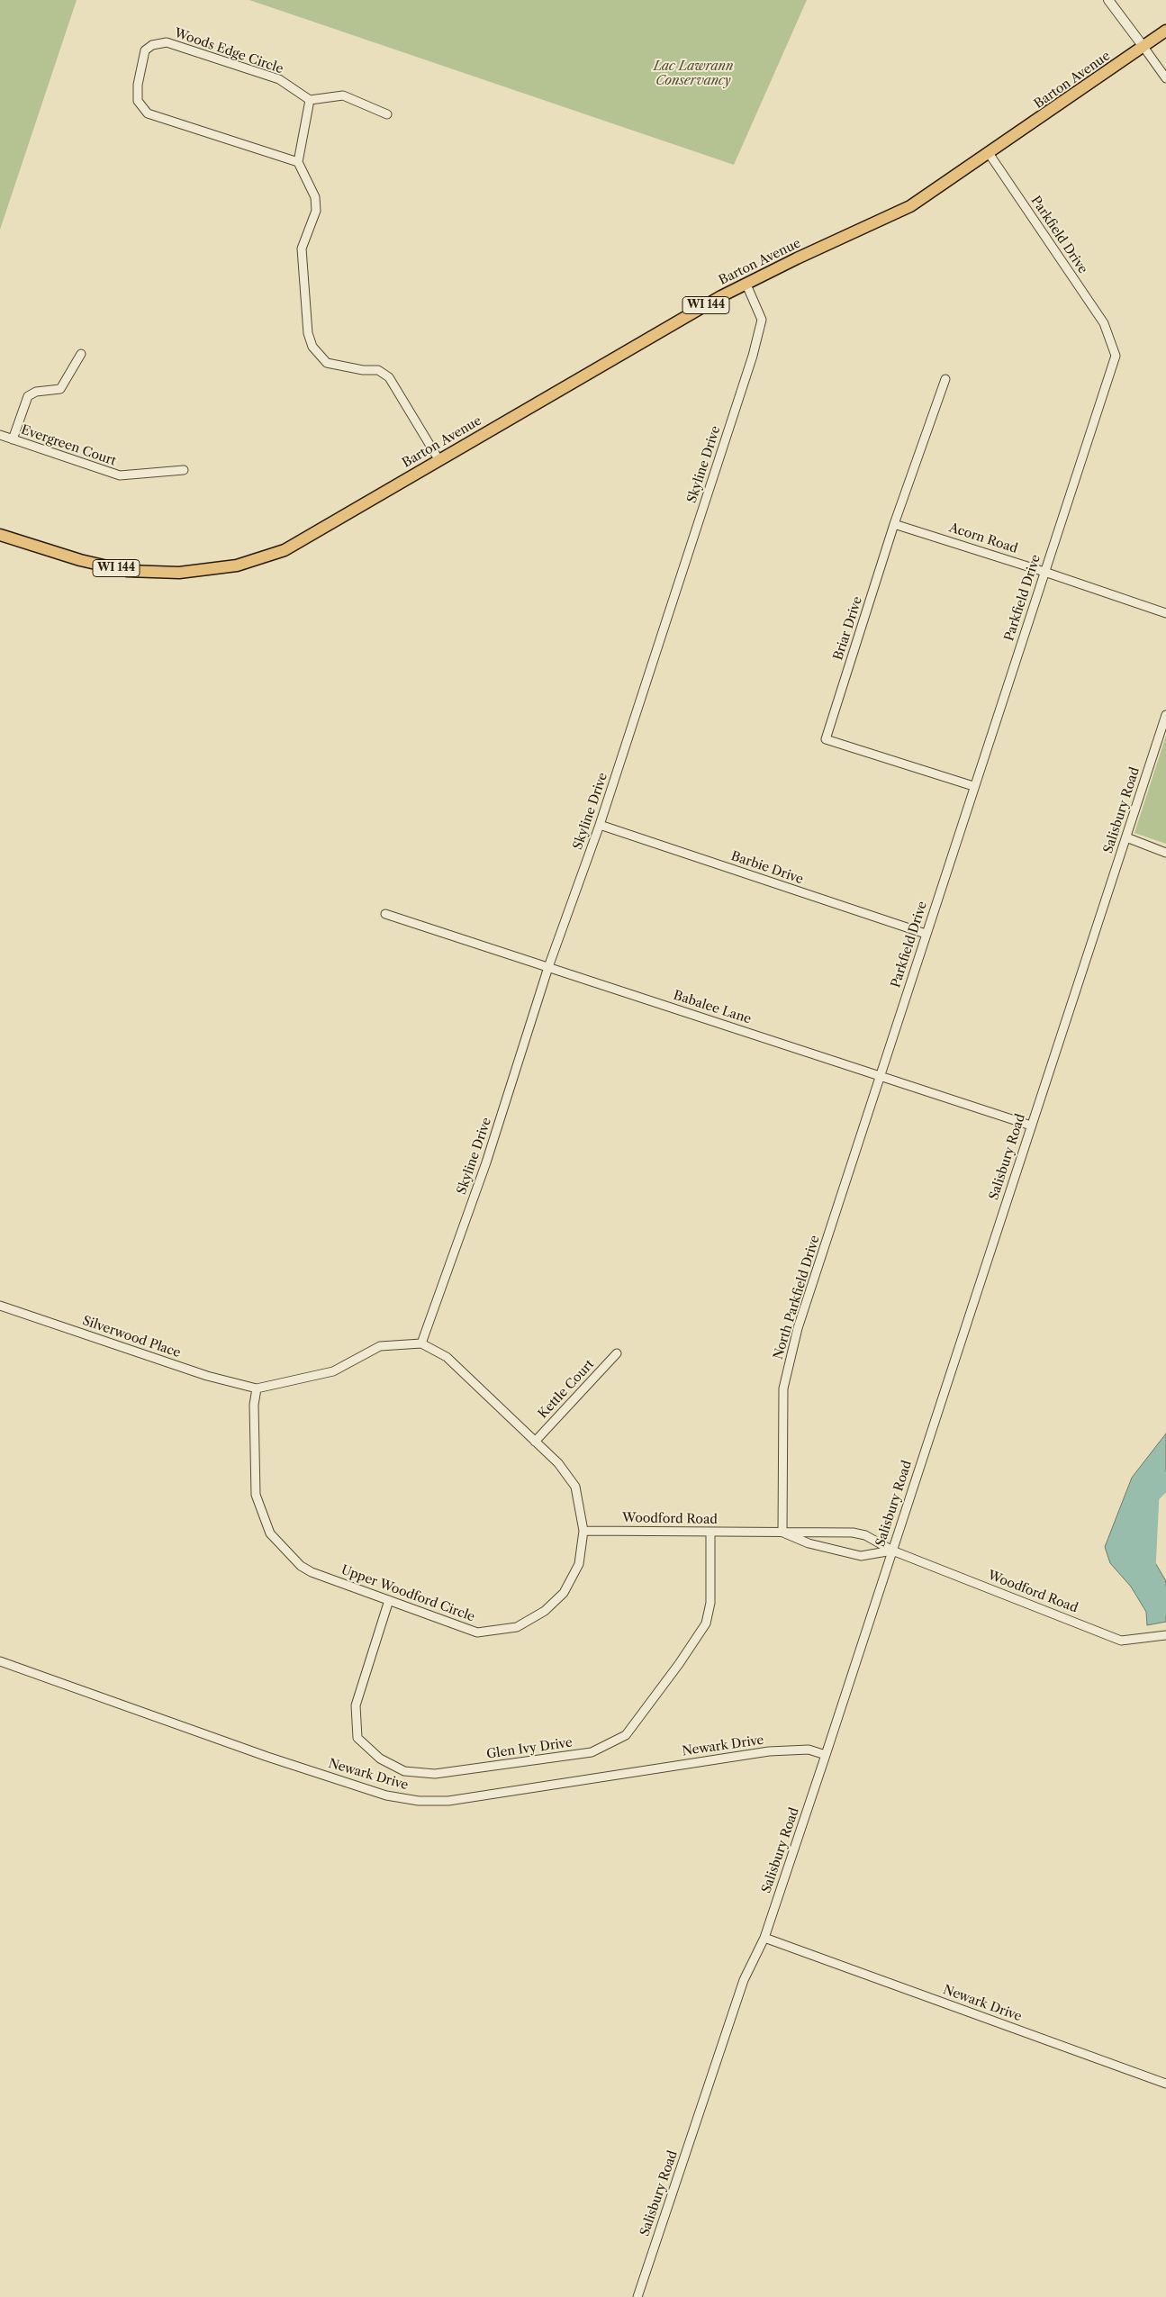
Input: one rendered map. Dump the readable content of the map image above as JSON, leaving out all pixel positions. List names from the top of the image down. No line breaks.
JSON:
{"streets":{"main road":["Barton Avenue","WI 144"],"street":["Woods Edge Circle","Parkfield Drive","Evergreen Court","Skyline Drive","Acorn Road","Briar Drive","Salisbury Road","Barbie Drive","Babalee Lane","North Parkfield Drive","Silverwood Place","Kettle Court","Woodford Road","Upper Woodford Circle","Newark Drive","Glen Ivy Drive"]},"crossings":[["Barton Avenue","Parkfield Drive"],["Barton Avenue","Skyline Drive"],["Parkfield Drive","Acorn Road"],["Parkfield Drive","Briar Drive"],["Parkfield Drive","Barbie Drive"],["Parkfield Drive","Babalee Lane"],["Parkfield Drive","North Parkfield Drive"],["Skyline Drive","Barbie Drive"],["Skyline Drive","Babalee Lane"],["Skyline Drive","Upper Woodford Circle"],["Acorn Road","Briar Drive"],["Salisbury Road","Babalee Lane"],["Salisbury Road","Woodford Road"],["Salisbury Road","Newark Drive"],["Babalee Lane","North Parkfield Drive"],["North Parkfield Drive","Woodford Road"],["Silverwood Place","Upper Woodford Circle"],["Kettle Court","Upper Woodford Circle"],["Woodford Road","Upper Woodford Circle"],["Woodford Road","Glen Ivy Drive"],["Upper Woodford Circle","Glen Ivy Drive"]],"parks":["Lac Lawrann Conservancy"]}
